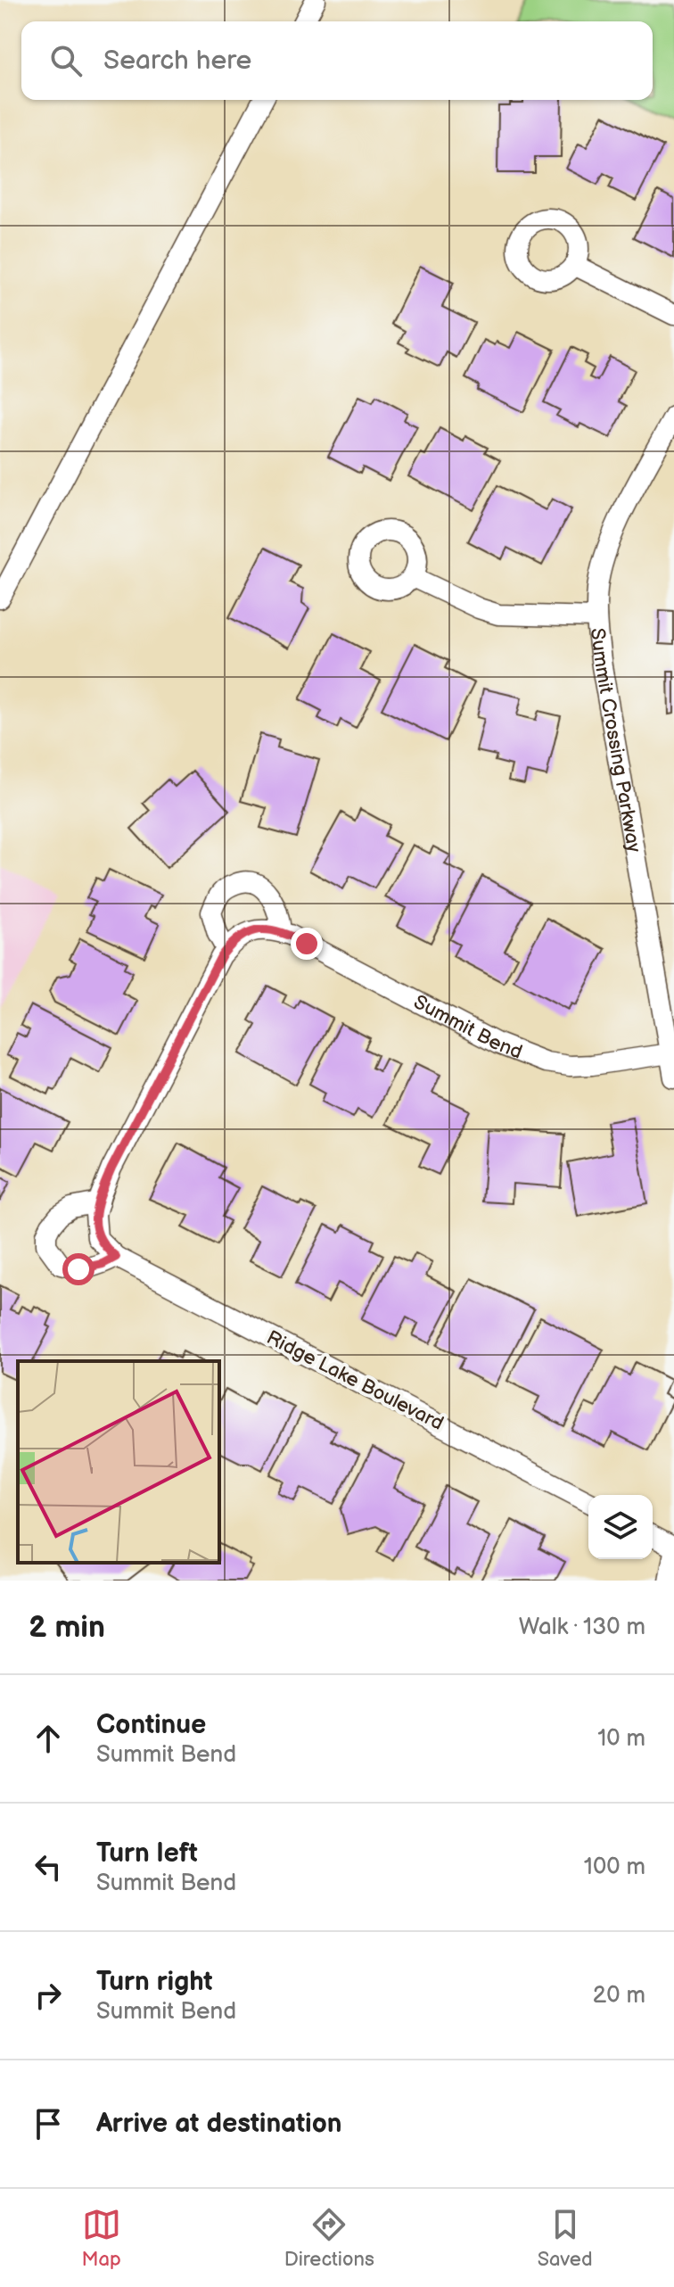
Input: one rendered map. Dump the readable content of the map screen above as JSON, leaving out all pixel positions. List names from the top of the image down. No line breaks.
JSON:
{"streets":{"street":["Summit Crossing Parkway","Summit Bend","Ridge Lake Boulevard"]},"crossings":[["Summit Crossing Parkway","Summit Bend"],["Summit Bend","Ridge Lake Boulevard"]],"page":{"search":"Search here","heading":["2 min","Walk · 130 m"],"list":[["Continue","Summit Bend","10 m"],["Turn left","Summit Bend","100 m"],["Turn right","Summit Bend","20 m"],"Arrive at destination"],"nav":["Map","Directions","Saved"]}}
